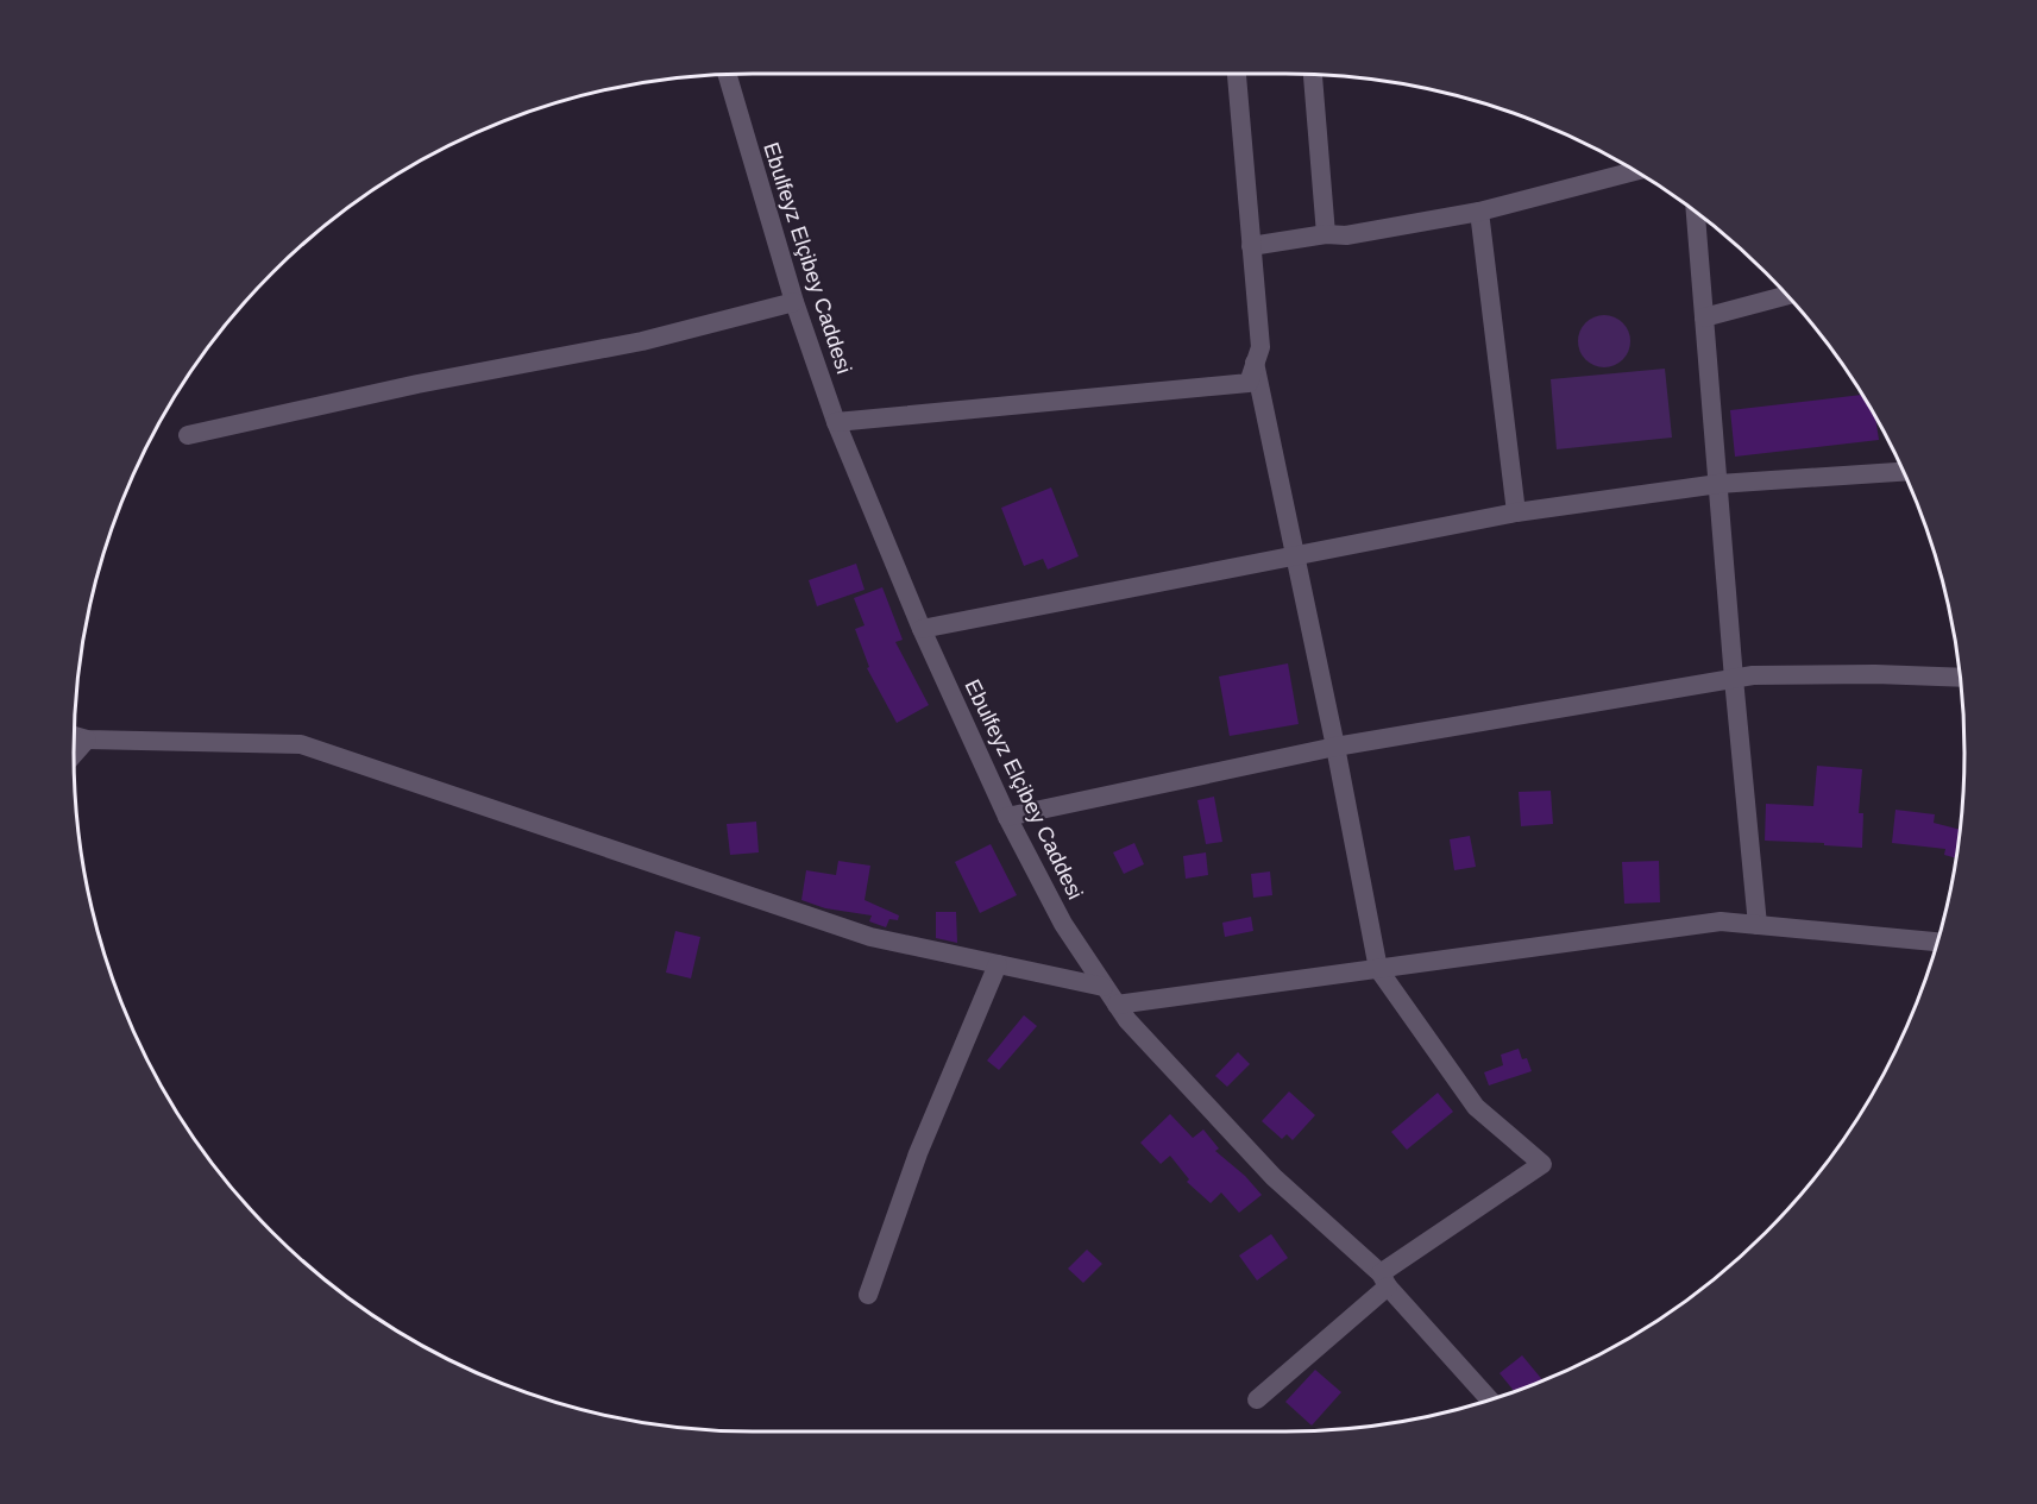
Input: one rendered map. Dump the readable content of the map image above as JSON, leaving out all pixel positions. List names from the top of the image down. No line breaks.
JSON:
{"streets":{"street":["Ebulfeyz Elçibey Caddesi"]}}
